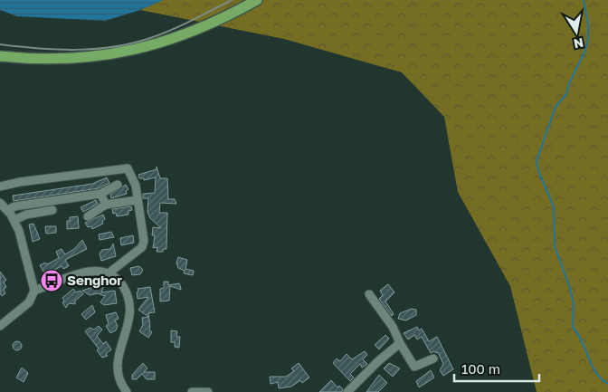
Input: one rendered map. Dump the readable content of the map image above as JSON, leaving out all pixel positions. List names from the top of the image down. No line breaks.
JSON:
{"places":{"bus stop":["Senghor"]},"scale_bar":"100 m","north":"bottom"}
